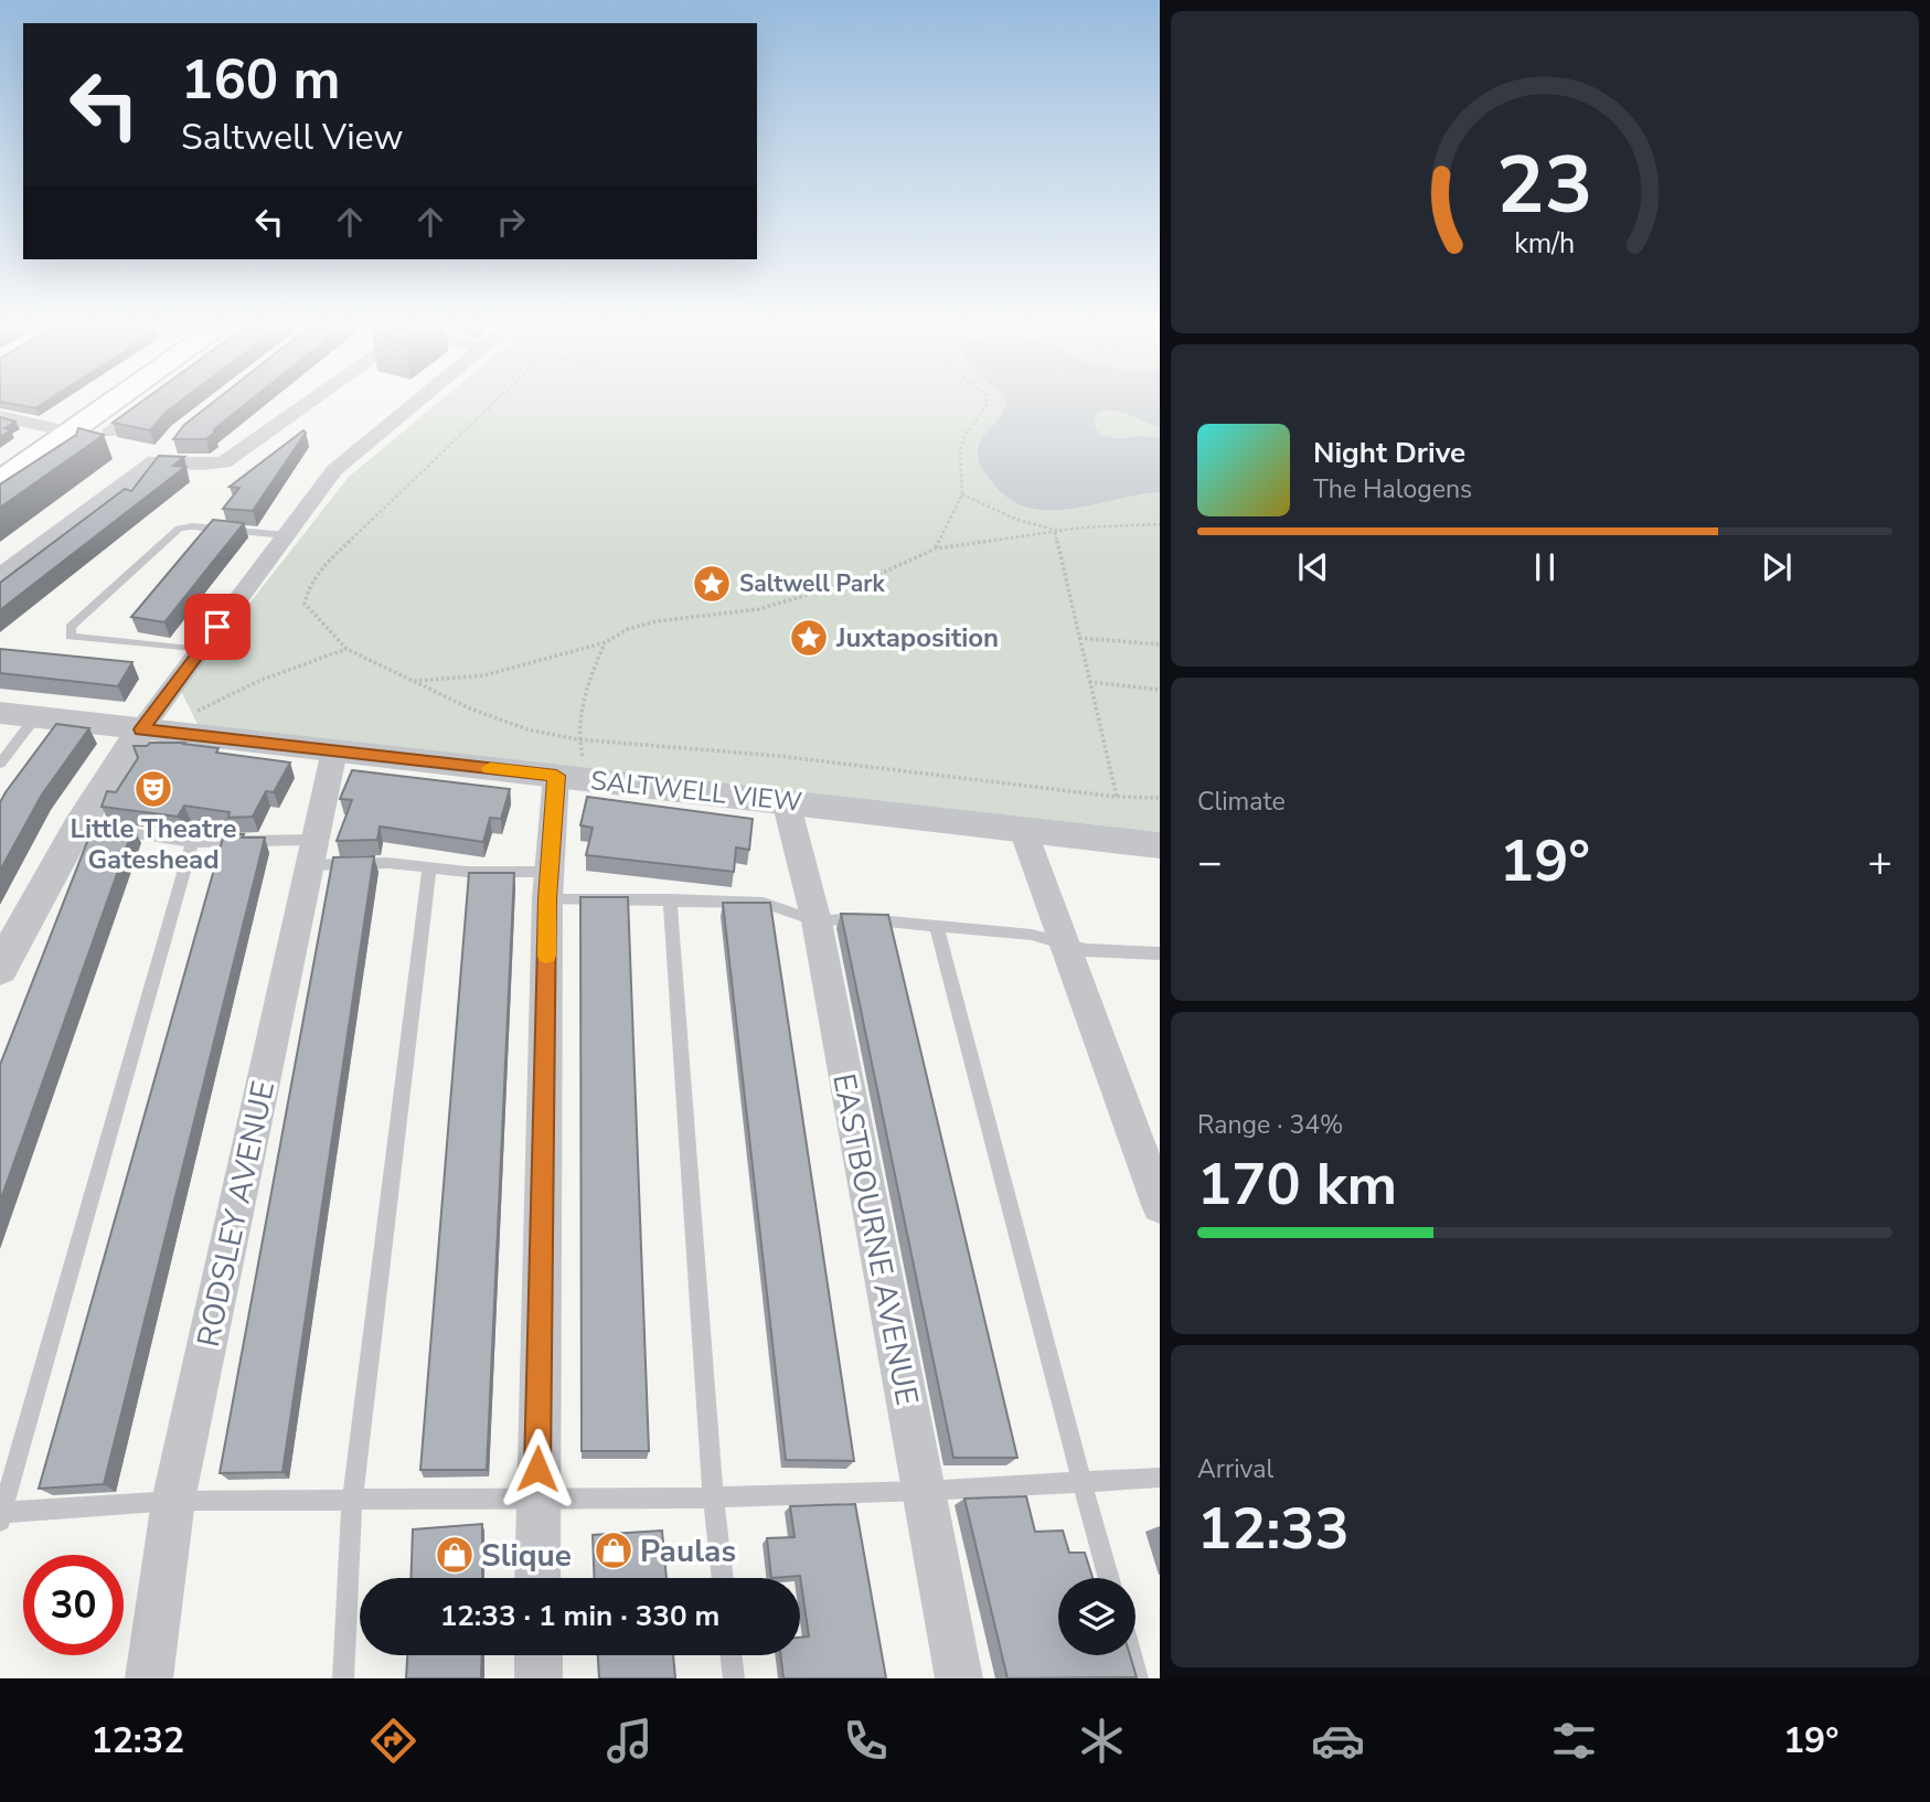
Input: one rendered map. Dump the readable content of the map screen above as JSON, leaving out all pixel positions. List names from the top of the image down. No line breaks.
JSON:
{"streets":{"street":["SALTWELL VIEW","RODSLEY AVENUE","EASTBOURNE AVENUE"]},"crossings":[["SALTWELL VIEW","RODSLEY AVENUE"],["SALTWELL VIEW","EASTBOURNE AVENUE"]],"places":{"place":["Saltwell Park","Juxtaposition"],"theatre":["Little Theatre Gateshead"],"shop":["Paulas","Slique"]},"page":{"turn":["160 m","Saltwell View"],"song":["Night Drive","The Halogens"],"tile":["Climate",["Range · 34%","170 km"],["Arrival","12:33"]],"heat":["−","19°","+"],"limit":"30","trip":"12:33 · 1 min · 330 m","tabs":["12:32","19°"],"gauge":["23","km/h"]}}
